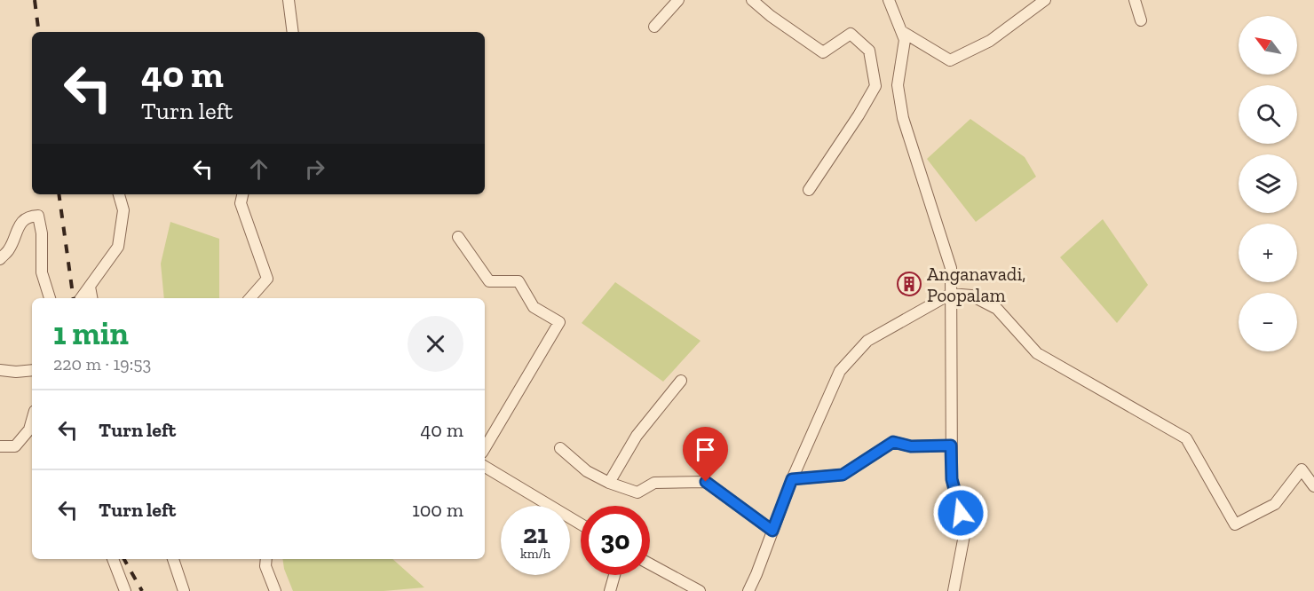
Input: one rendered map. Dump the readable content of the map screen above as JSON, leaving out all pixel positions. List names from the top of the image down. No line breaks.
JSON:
{"places":{"building":["Anganavadi, Poopalam"]},"north":"top left","page":{"map_buttons":["+","−"],"turn":["40 m","Turn left"],"heading":["1 min","220 m · 19:53"],"list":[{"name":"Turn left","value":"40 m"},{"name":"Turn left","value":"100 m"}],"speed":"21 km/h","limit":"30"}}
